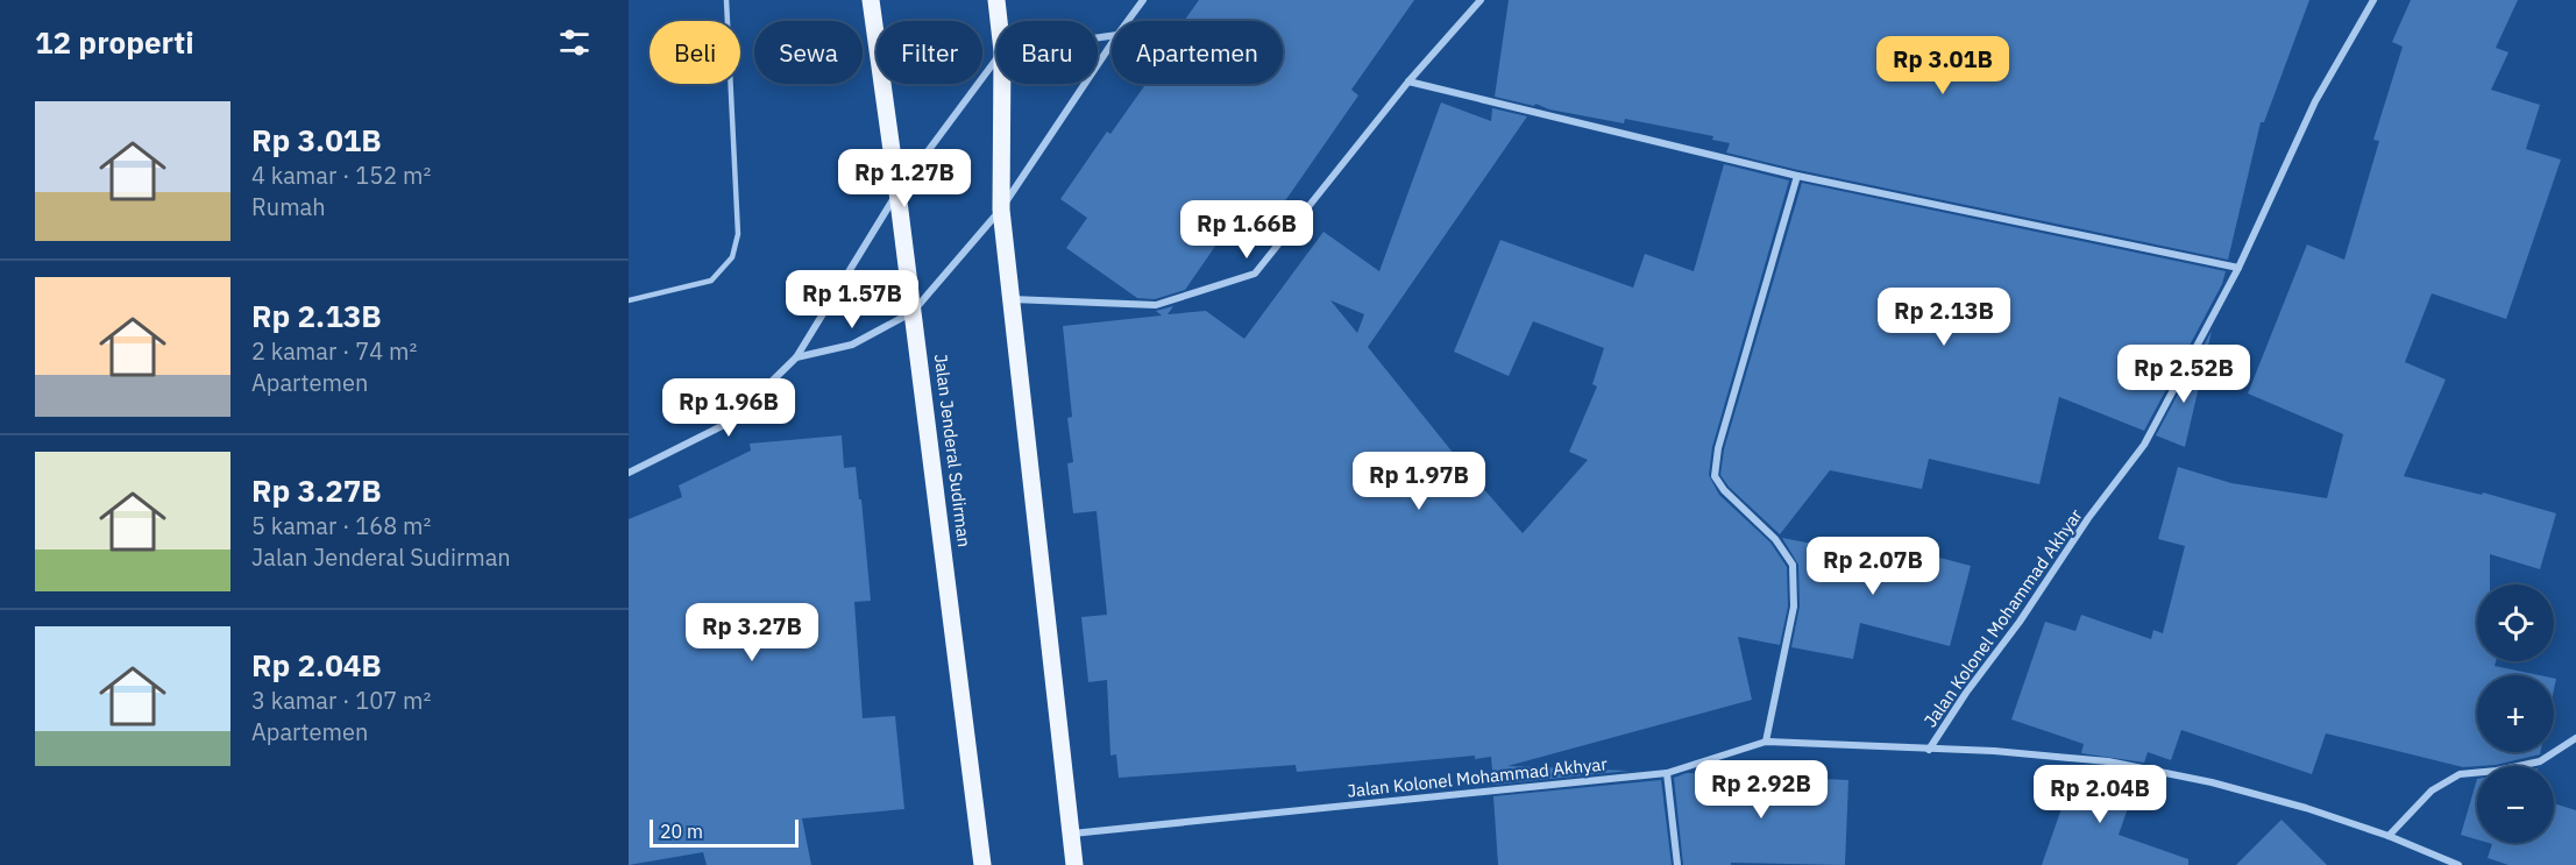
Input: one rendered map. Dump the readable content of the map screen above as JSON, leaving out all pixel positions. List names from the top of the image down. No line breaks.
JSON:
{"streets":{"main road":["Jalan Jenderal Sudirman"],"street":["Jalan Kolonel Mohammad Akhyar"]},"scale_bar":"20 m","page":{"heading":"12 properti","chip":["Beli","Sewa","Filter","Baru","Apartemen"],"price":["Rp 3.01B","Rp 1.27B","Rp 1.66B","Rp 1.57B","Rp 2.13B","Rp 2.52B","Rp 1.96B","Rp 1.97B","Rp 2.07B","Rp 3.27B","Rp 2.92B","Rp 2.04B"],"list":[{"name":"Rp 3.01B","note":"4 kamar · 152 m² · Rumah"},{"name":"Rp 2.13B","note":"2 kamar · 74 m² · Apartemen"},{"name":"Rp 3.27B","note":"5 kamar · 168 m² · Jalan Jenderal Sudirman"},{"name":"Rp 2.04B","note":"3 kamar · 107 m² · Apartemen"}],"map_buttons":["+","−"],"scale":"20 m"}}
